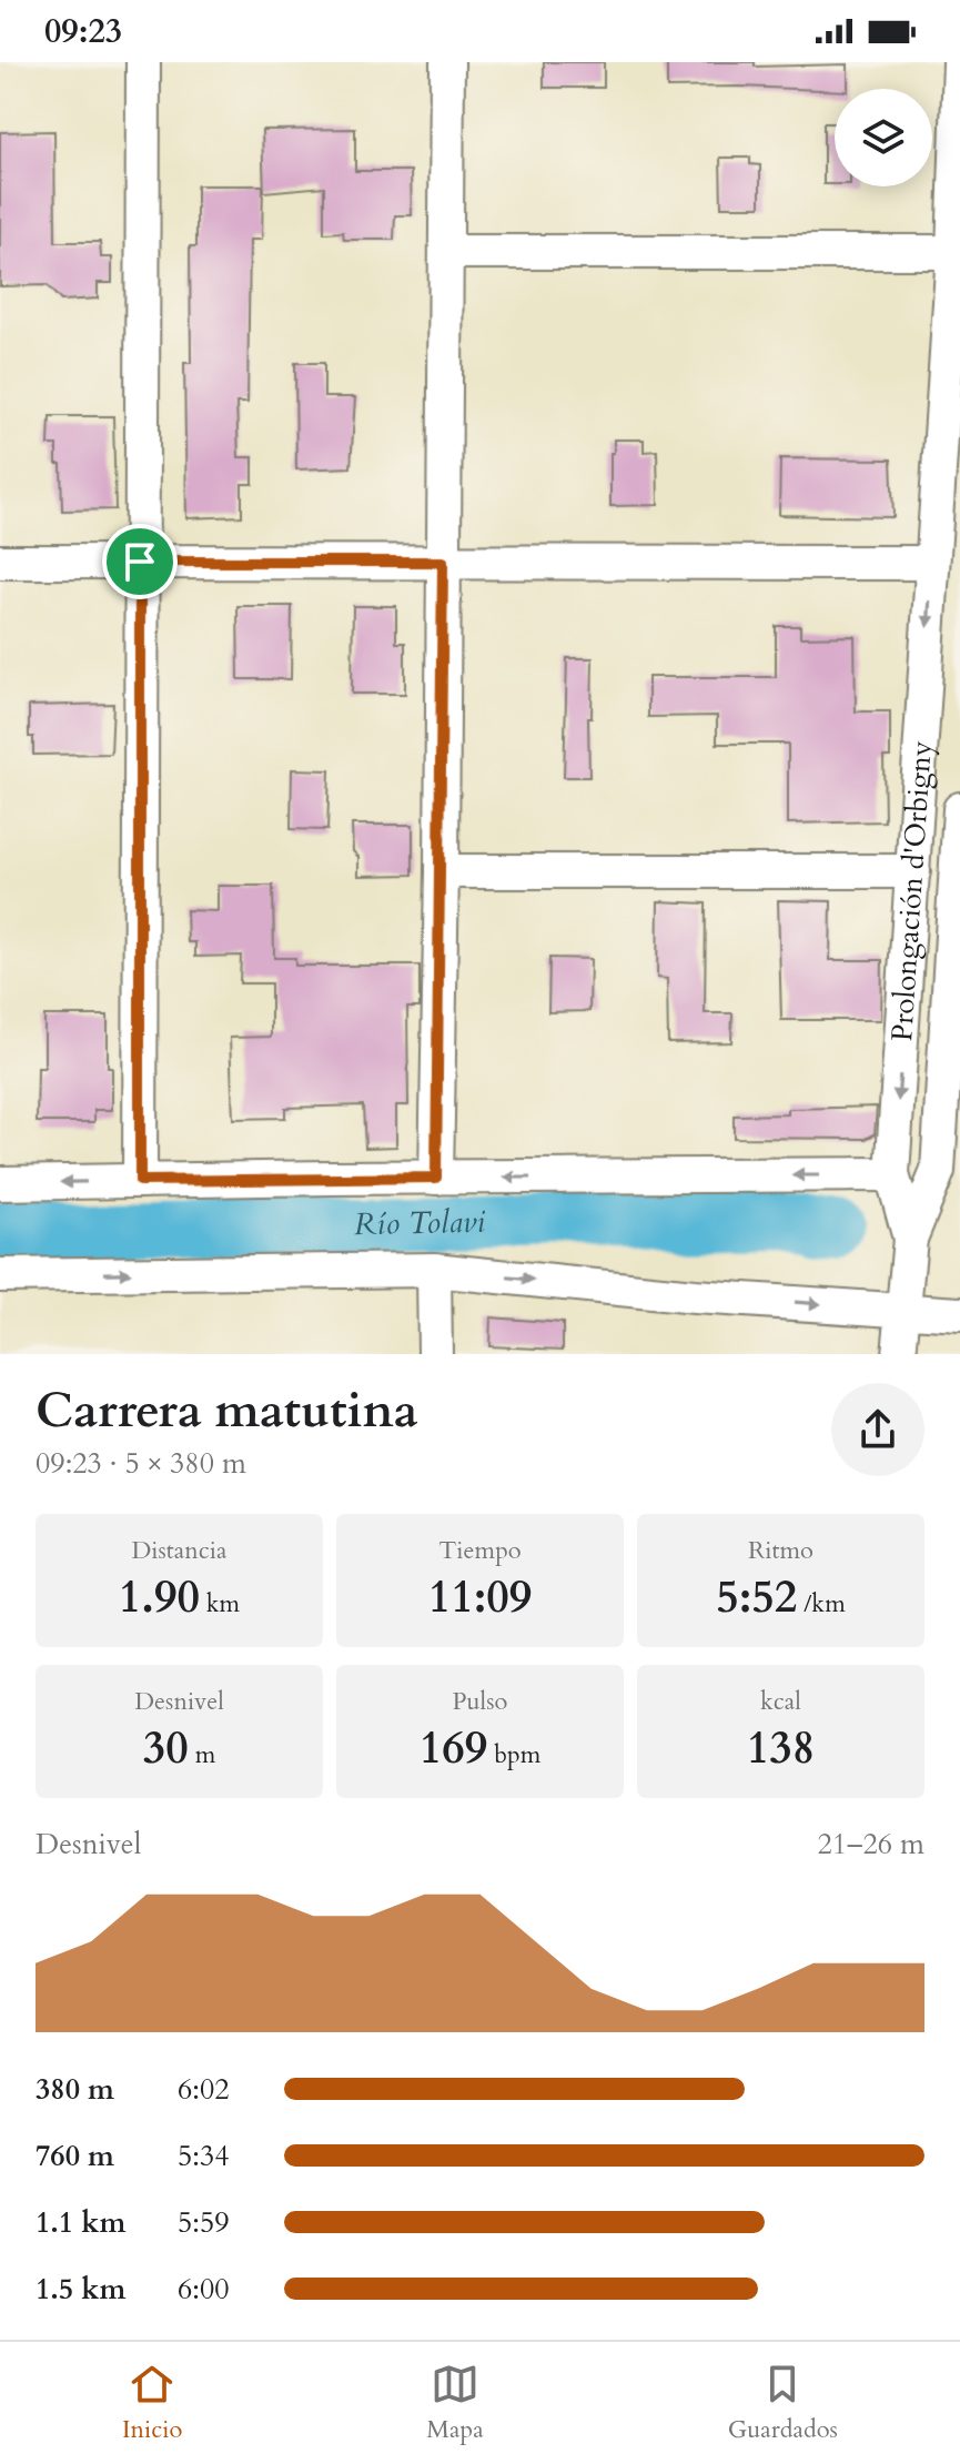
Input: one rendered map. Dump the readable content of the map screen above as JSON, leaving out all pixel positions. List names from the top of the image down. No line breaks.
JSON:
{"streets":{"street":["Prolongación d'Orbigny"]},"water":["Río Tolavi"],"page":{"status":"09:23","heading":["Carrera matutina","09:23 · 5 × 380 m"],"stats":[["Distancia","1.90 km"],["Tiempo","11:09"],["Ritmo","5:52 /km"],["Desnivel","30 m"],["Pulso","169 bpm"],["kcal","138"]],"chart":["Desnivel","21–26 m"],"list":[{"name":"380 m","note":"6:02"},{"name":"760 m","note":"5:34"},{"name":"1.1 km","note":"5:59"},{"name":"1.5 km","note":"6:00"}],"tabs":["Inicio","Mapa","Guardados"]}}
